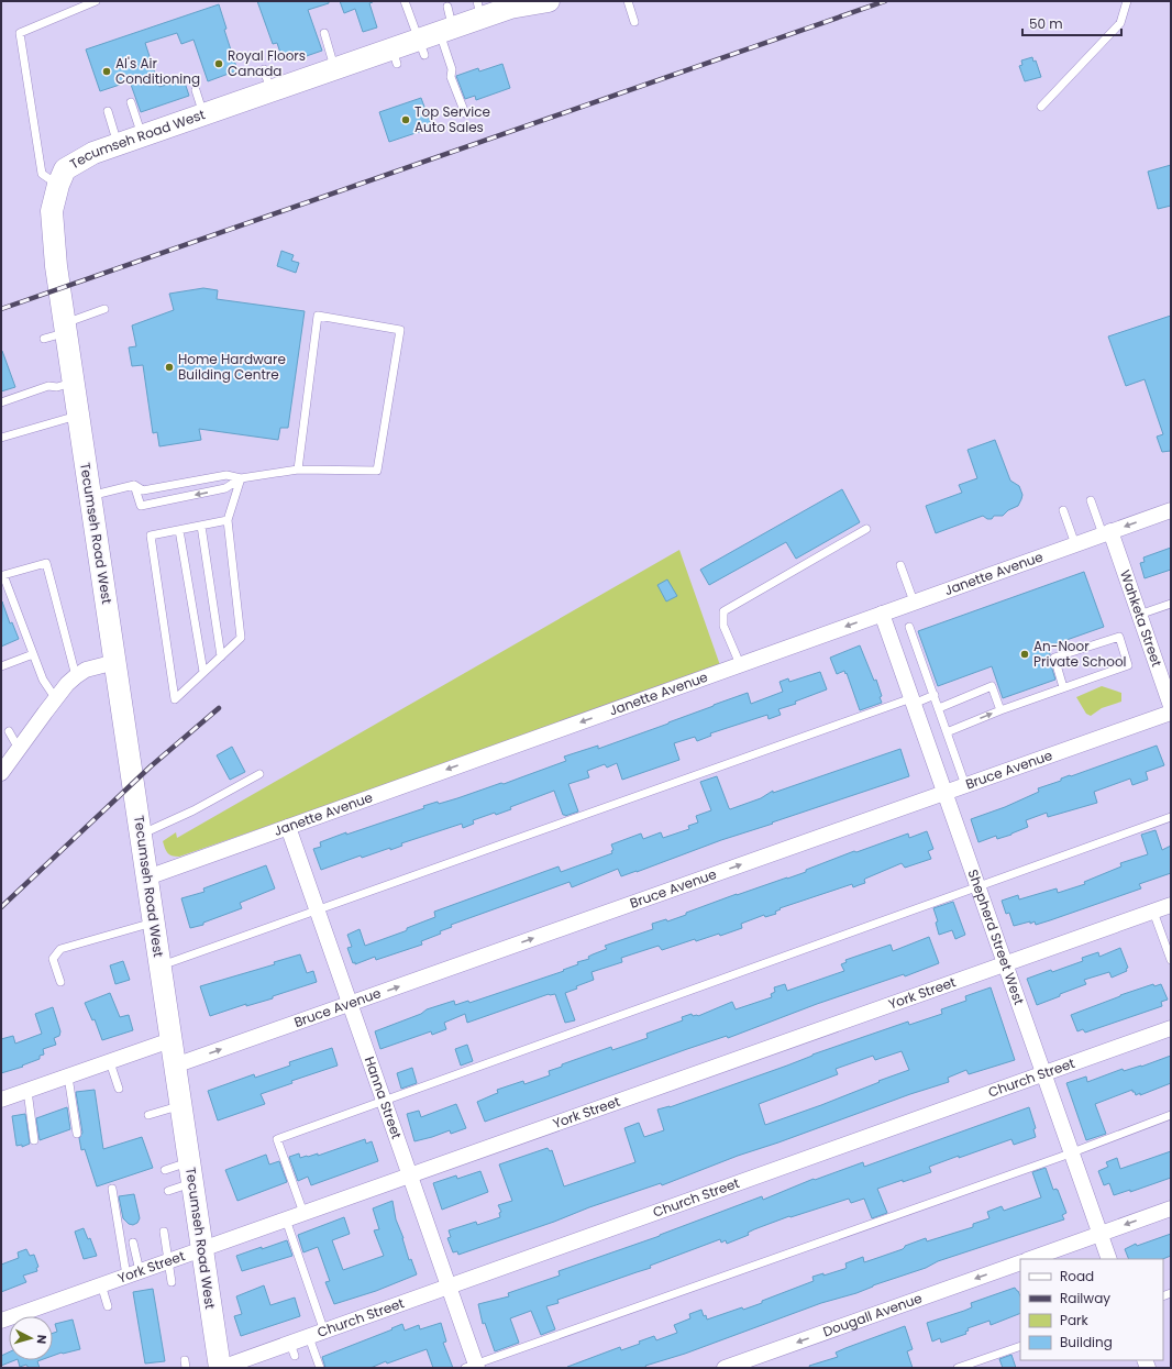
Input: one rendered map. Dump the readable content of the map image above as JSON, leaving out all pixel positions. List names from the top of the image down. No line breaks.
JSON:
{"streets":{"main road":["Tecumseh Road West"],"street":["Janette Avenue","Wahketa Street","Bruce Avenue","Shepherd Street West","York Street","Church Street","Hanna Street","Dougall Avenue"]},"crossings":[["Tecumseh Road West","Janette Avenue"],["Tecumseh Road West","Bruce Avenue"],["Tecumseh Road West","York Street"],["Tecumseh Road West","Church Street"],["Janette Avenue","Wahketa Street"],["Janette Avenue","Shepherd Street West"],["Janette Avenue","Hanna Street"],["Bruce Avenue","Shepherd Street West"],["Bruce Avenue","Hanna Street"],["Shepherd Street West","York Street"],["Shepherd Street West","Church Street"],["York Street","Hanna Street"],["Church Street","Hanna Street"]],"one_way":["Janette Avenue","Bruce Avenue","Dougall Avenue"],"places":["Royal Floors Canada","Al's Air Conditioning","Top Service Auto Sales","Home Hardware Building Centre","An-Noor Private School"],"legend":["Road","Railway","Park","Building"],"scale_bar":"50 m","north":"right"}
